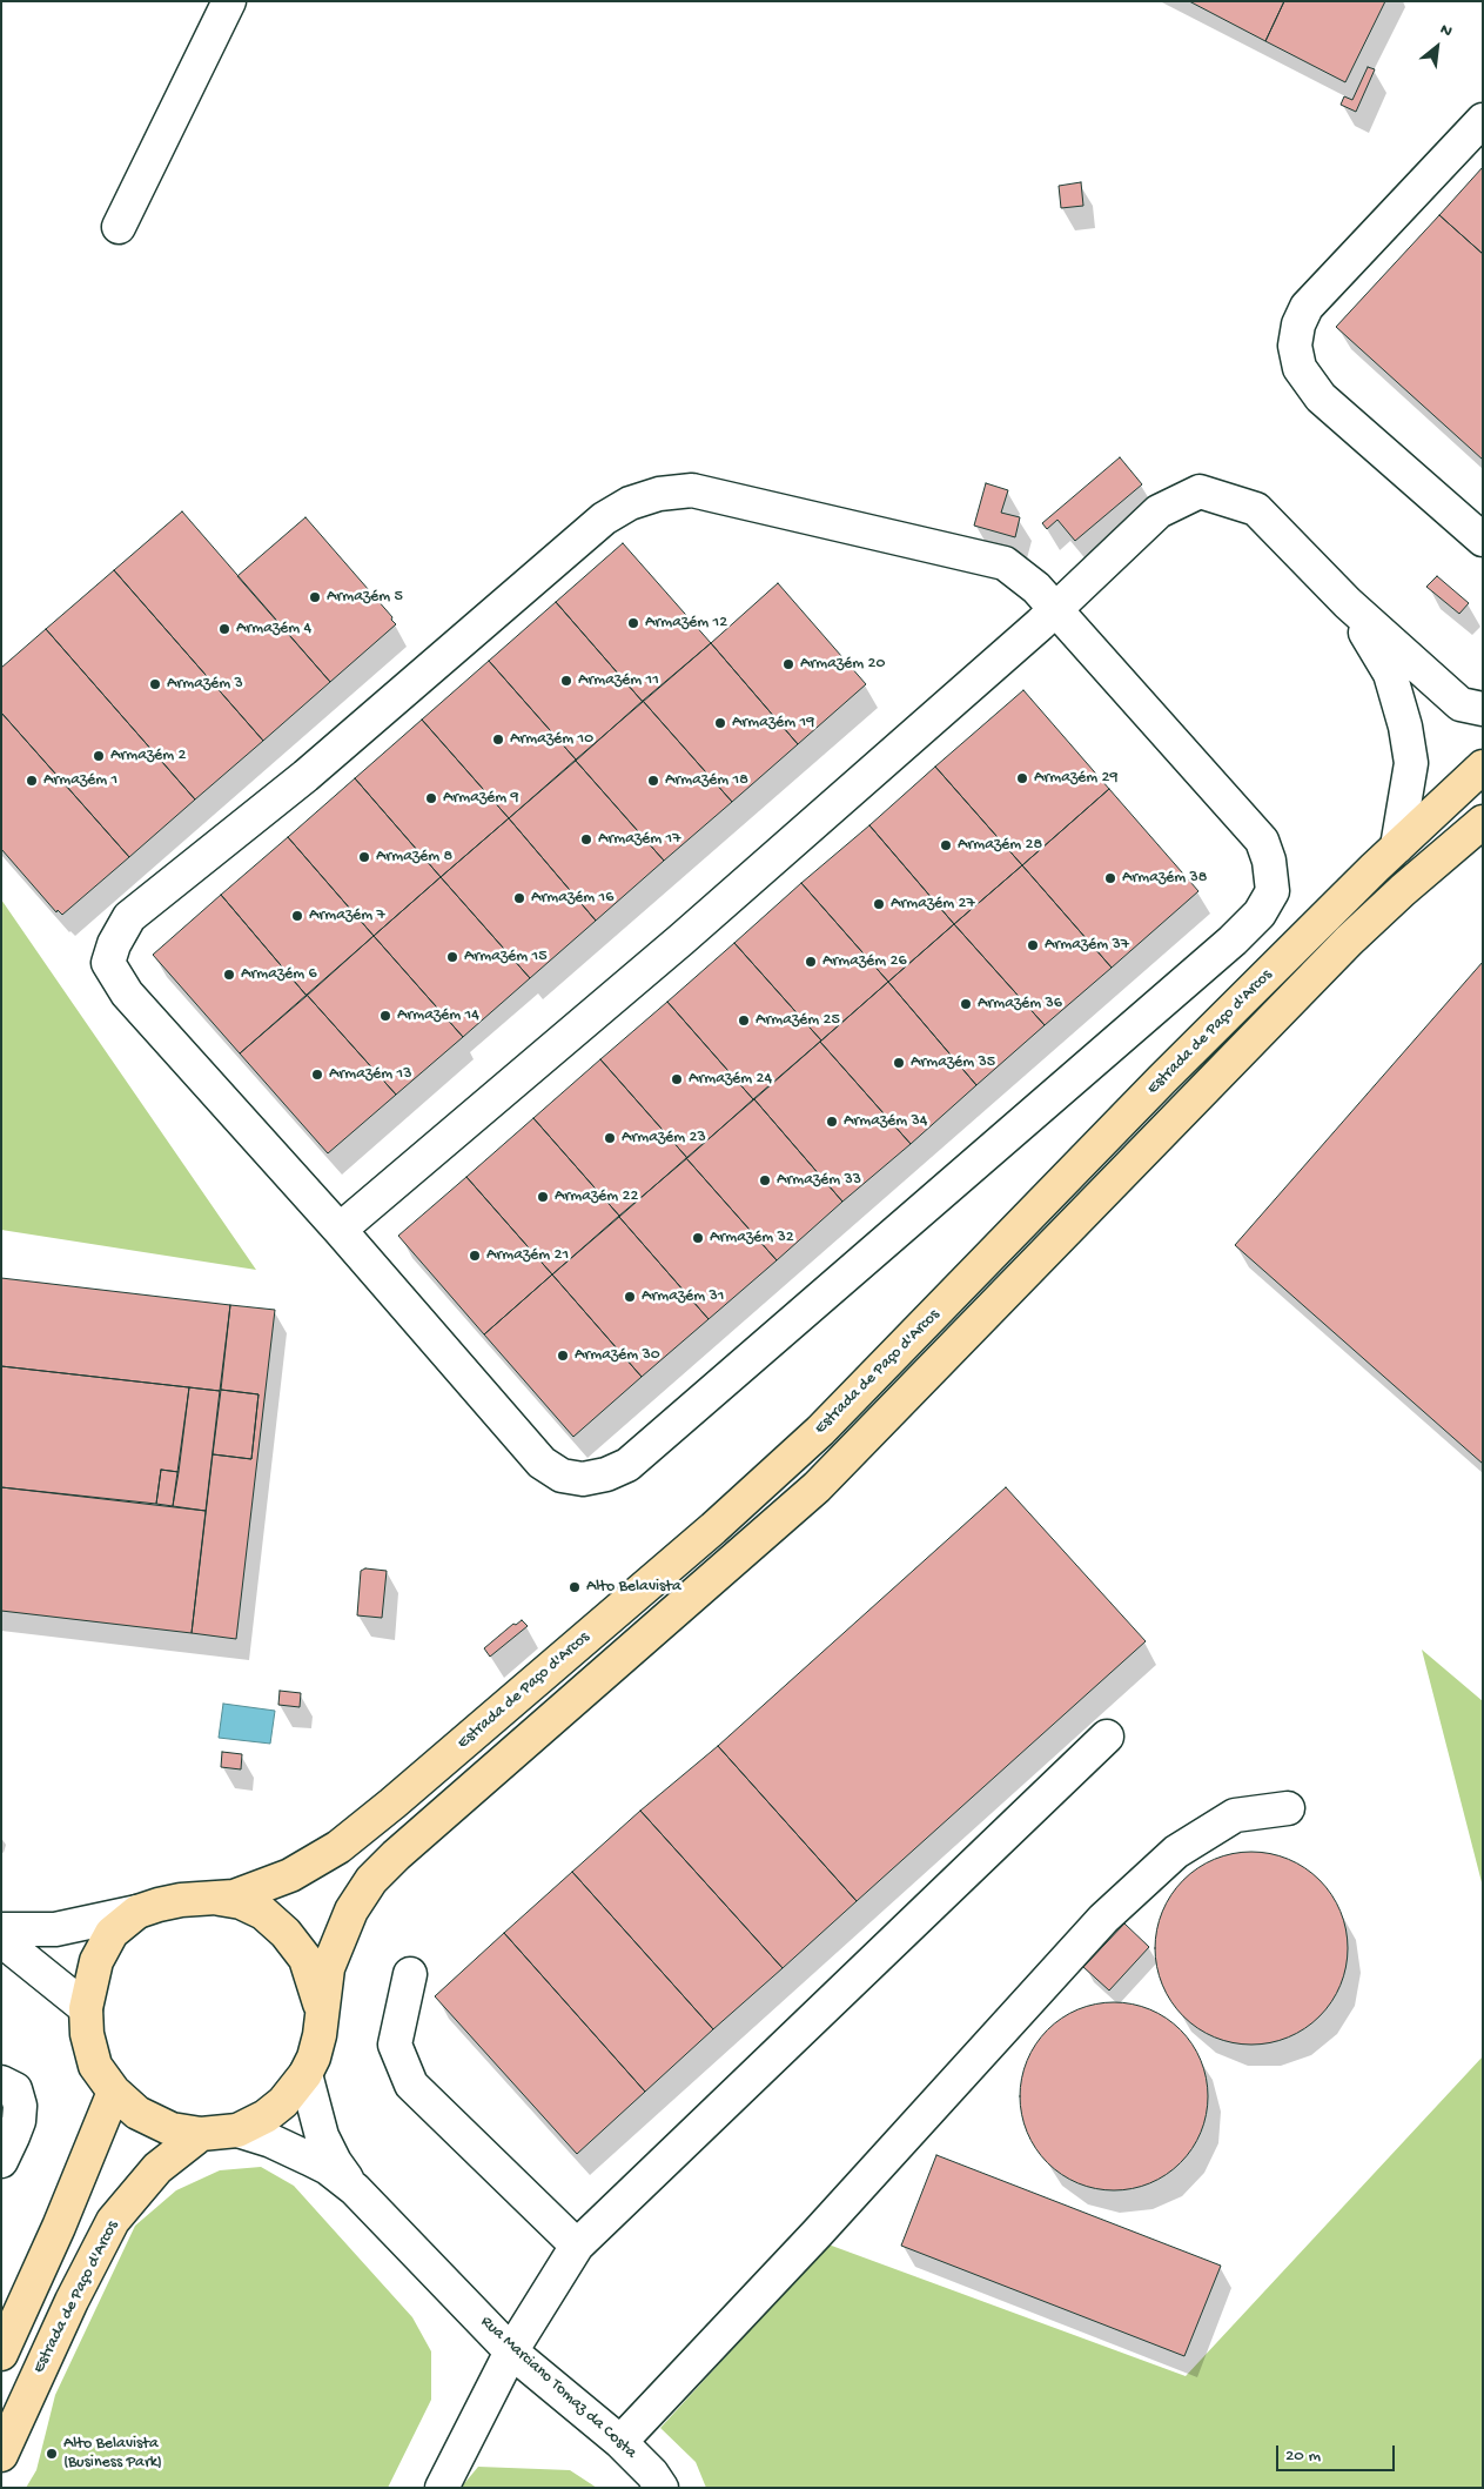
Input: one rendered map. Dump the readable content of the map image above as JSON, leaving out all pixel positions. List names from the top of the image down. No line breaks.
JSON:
{"streets":{"main road":["Estrada de Paço d'Arcos"],"street":["Rua Marciano Tomaz da Costa"]},"crossings":[["Estrada de Paço d'Arcos","Rua Marciano Tomaz da Costa"]],"places":["Armazém 5","Armazém 12","Armazém 4","Armazém 20","Armazém 11","Armazém 3","Armazém 19","Armazém 10","Armazém 2","Armazém 29","Armazém 1","Armazém 18","Armazém 9","Armazém 17","Armazém 28","Armazém 8","Armazém 38","Armazém 16","Armazém 27","Armazém 7","Armazém 37","Armazém 15","Armazém 26","Armazém 6","Armazém 36","Armazém 14","Armazém 25","Armazém 35","Armazém 13","Armazém 24","Armazém 34","Armazém 23","Armazém 33","Armazém 22","Armazém 32","Armazém 21","Armazém 31","Armazém 30","Alto Belavista","Alto Belavista (Business Park)"],"scale_bar":"20 m","north":"top right"}
